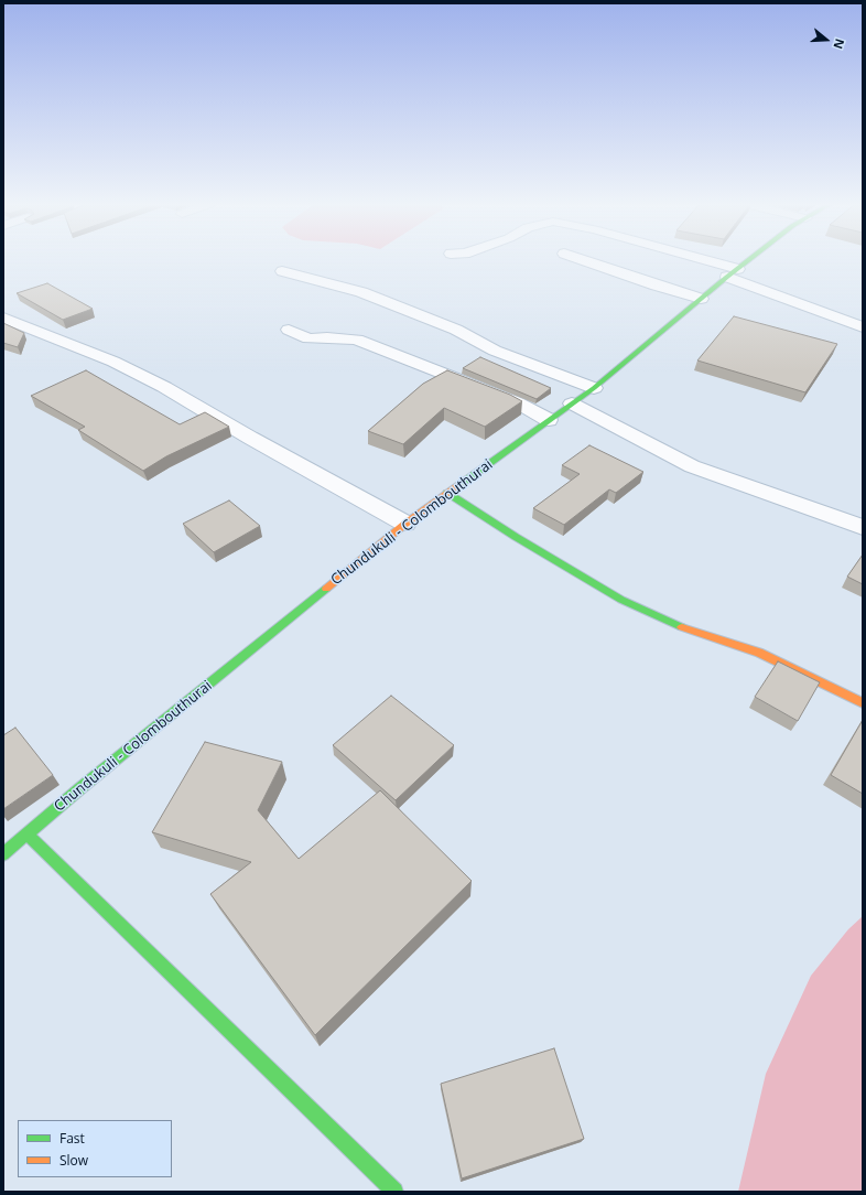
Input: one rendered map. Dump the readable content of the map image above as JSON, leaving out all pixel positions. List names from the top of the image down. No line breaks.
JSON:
{"streets":{"main road":["Chundukuli - Colombouthurai"]},"legend":["Fast","Slow"],"north":"right"}
